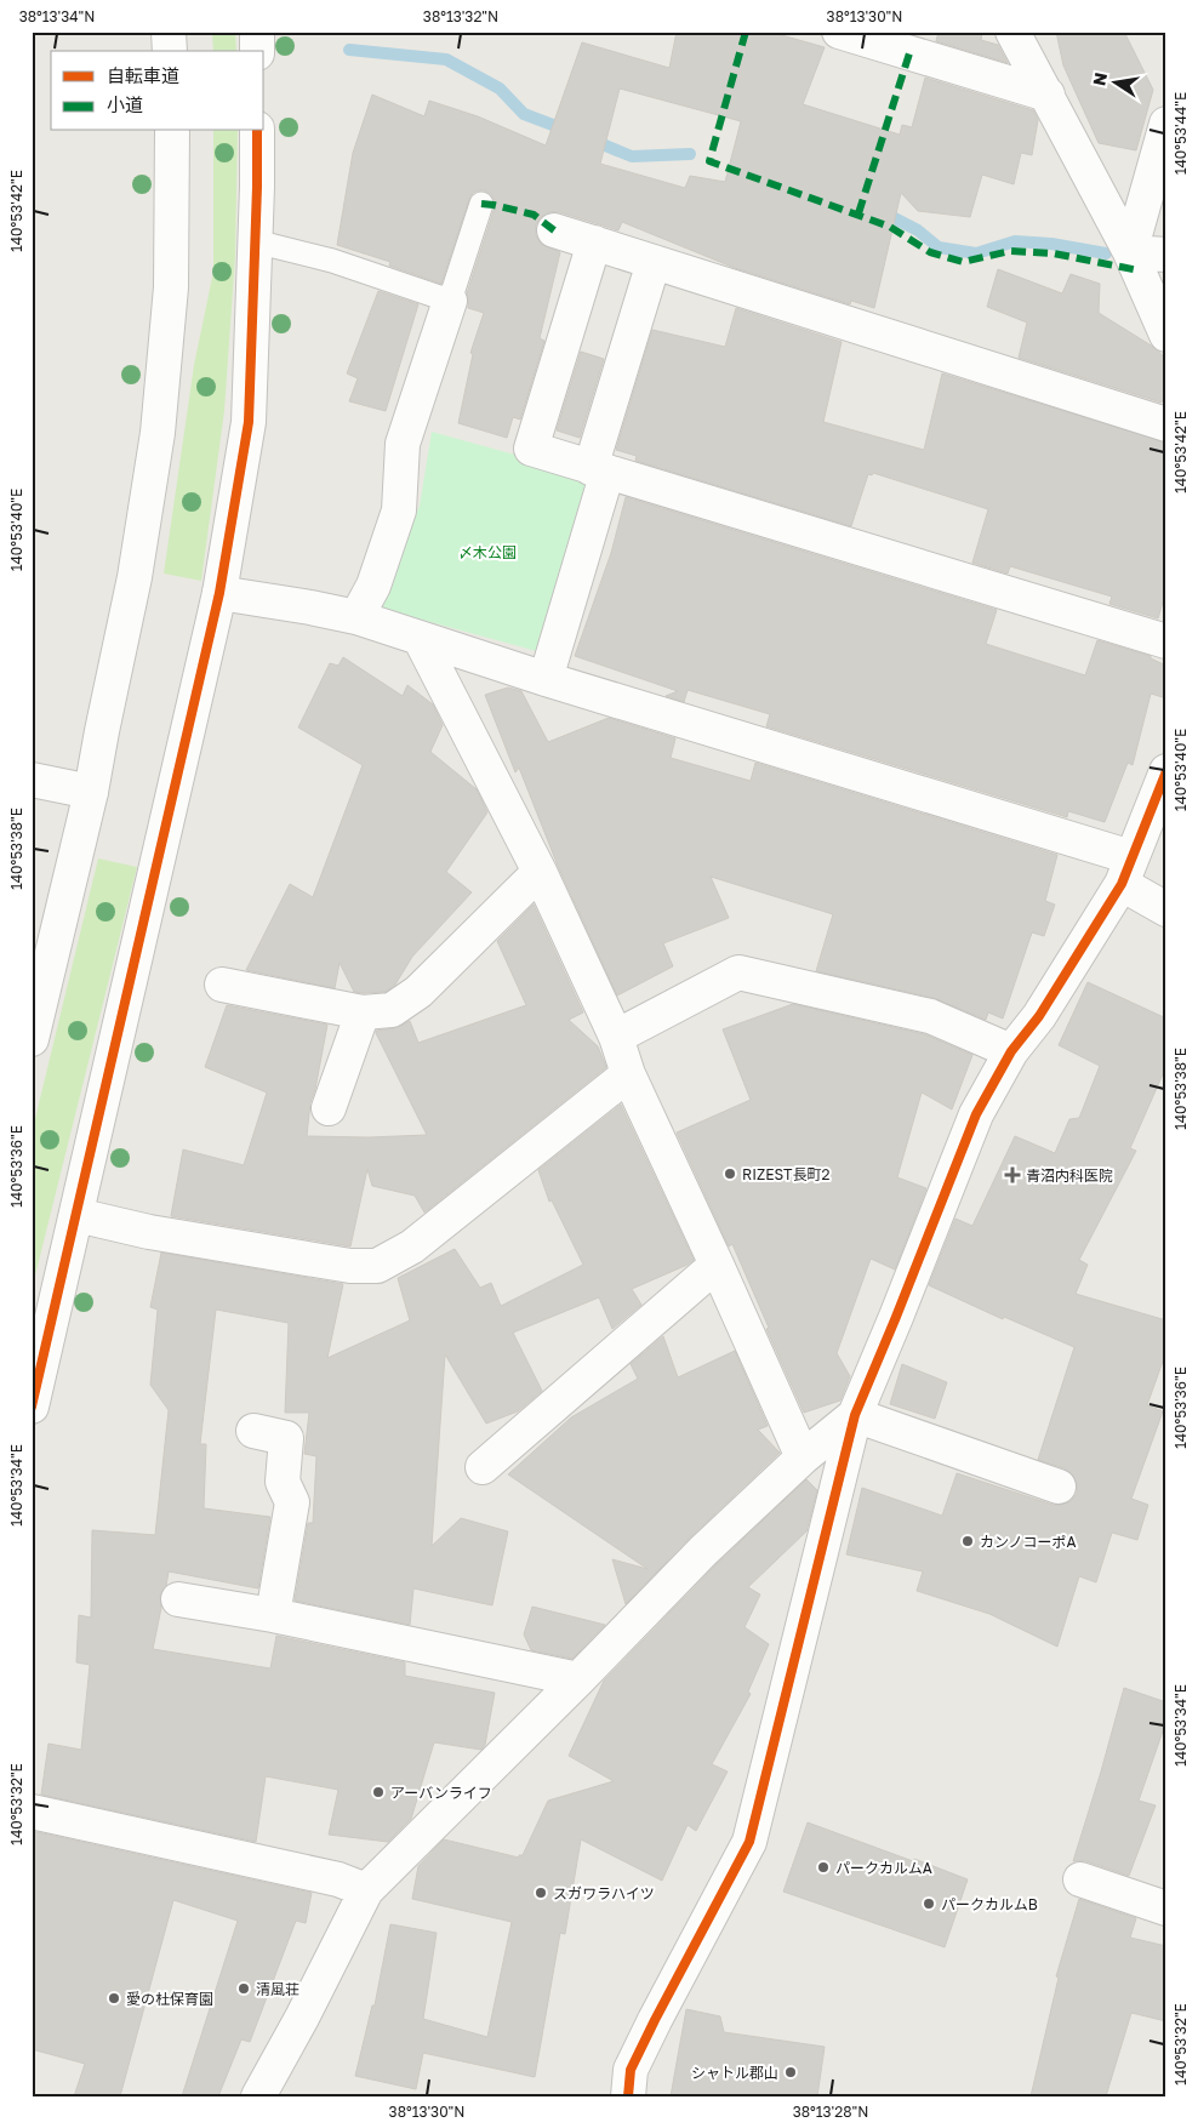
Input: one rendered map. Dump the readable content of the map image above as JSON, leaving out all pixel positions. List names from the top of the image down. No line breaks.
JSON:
{"parks":["〆木公園"],"places":{"other":["RIZEST長町2","カンノコーポA","アーバンライフ","パークカルムA","スガワラハイツ","パークカルムB","清風荘","愛の杜保育園","シャトル郡山"],"health":["青沼内科医院"]},"legend":["自転車道","小道"],"north":"left","coordinates":["38°13'34\"N","38°13'32\"N","38°13'30\"N","140°53'44\"E","140°53'42\"E","140°53'40\"E","140°53'38\"E","140°53'36\"E","140°53'34\"E","140°53'32\"E","38°13'28\"N"]}
